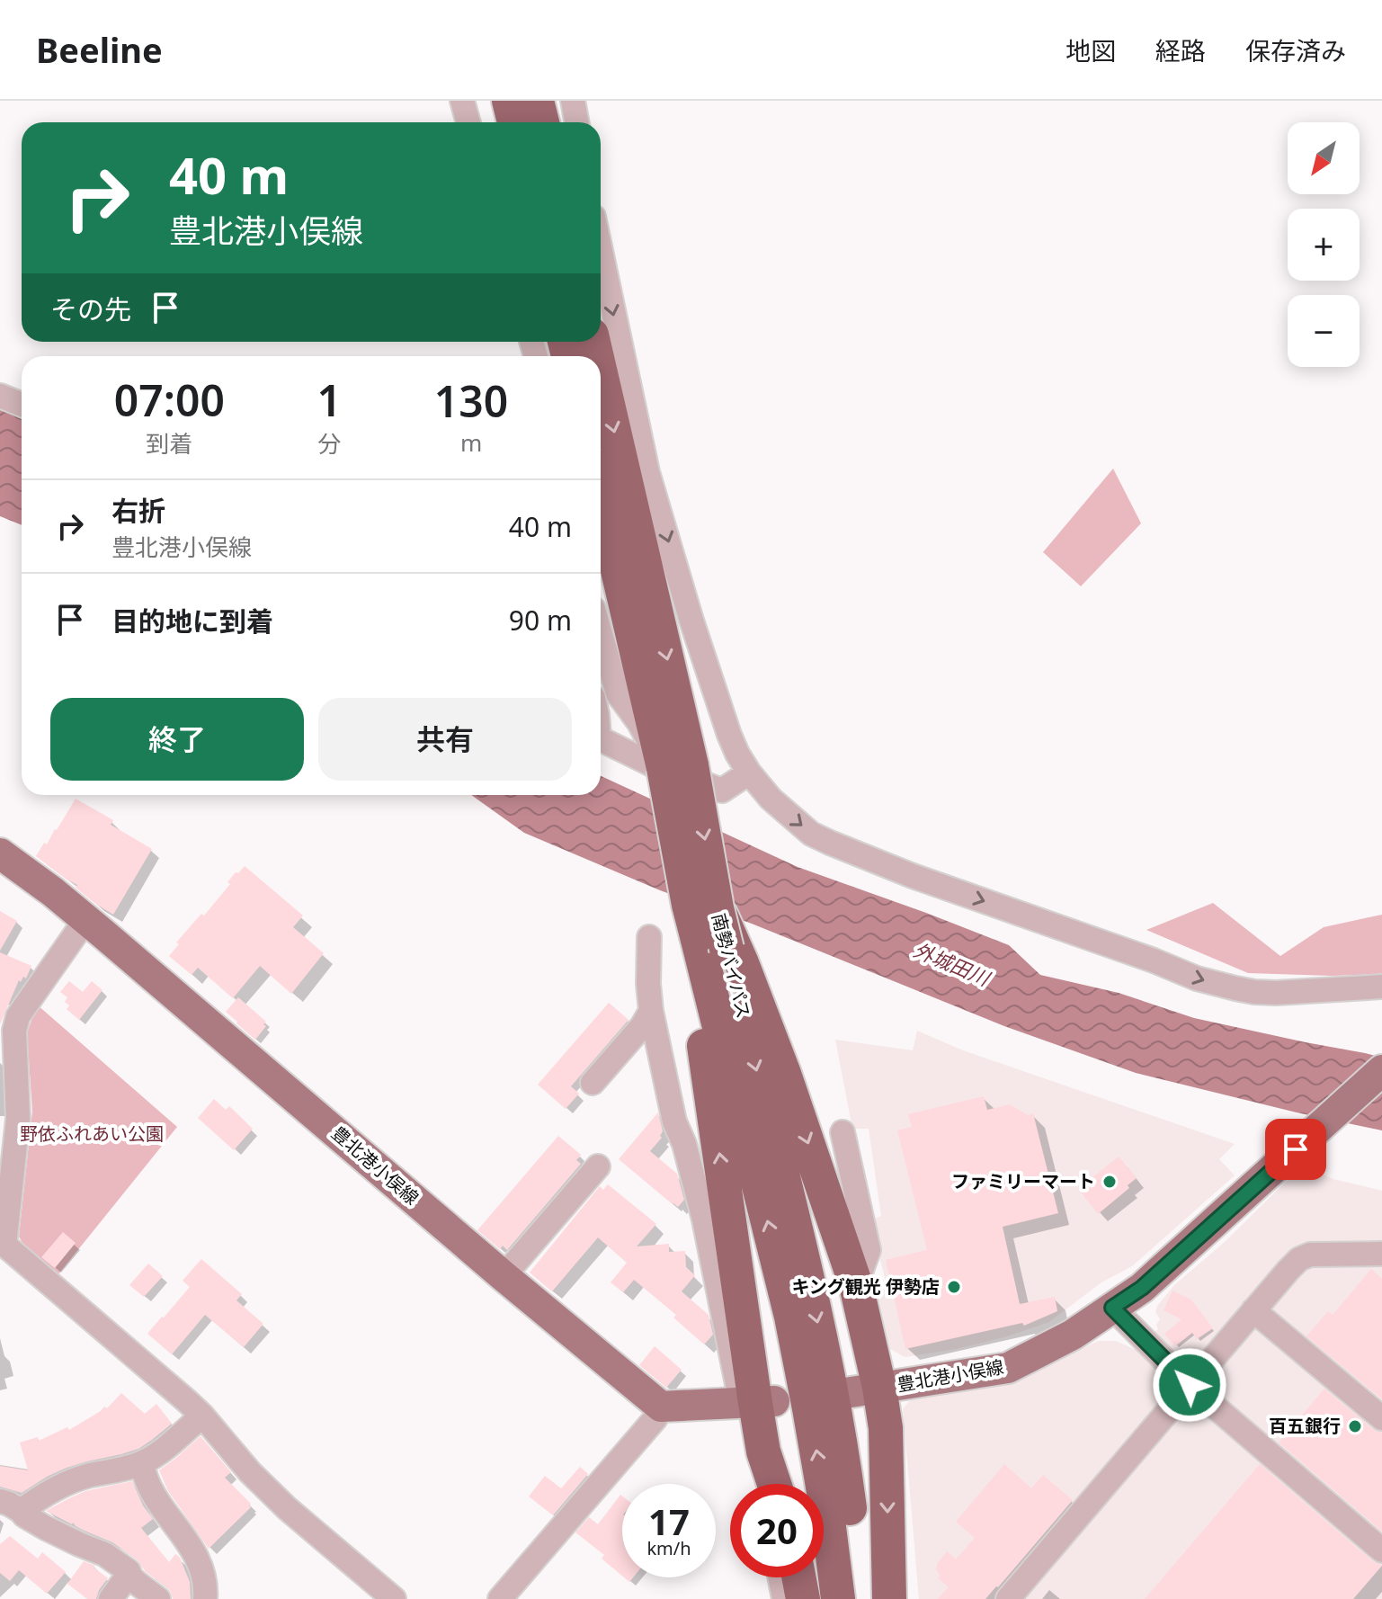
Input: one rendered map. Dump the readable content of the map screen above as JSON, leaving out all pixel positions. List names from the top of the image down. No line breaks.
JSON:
{"streets":{"highway":["南勢バイパス"],"main road":["豊北港小俣線"]},"water":["外城田川"],"parks":["野依ふれあい公園"],"places":["ファミリーマート","キング観光 伊勢店","百五銀行"],"north":"bottom left","page":{"header":"Beeline","nav":["地図","経路","保存済み"],"map_buttons":["+","−"],"turn":["40 m","豊北港小俣線"],"then":"その先","eta":["07:00","到着","1","分","130","m"],"list":[{"name":"右折","note":"豊北港小俣線","value":"40 m"},{"name":"目的地に到着","value":"90 m"}],"buttons":["終了","共有"],"speed":"17 km/h","limit":"20"}}
